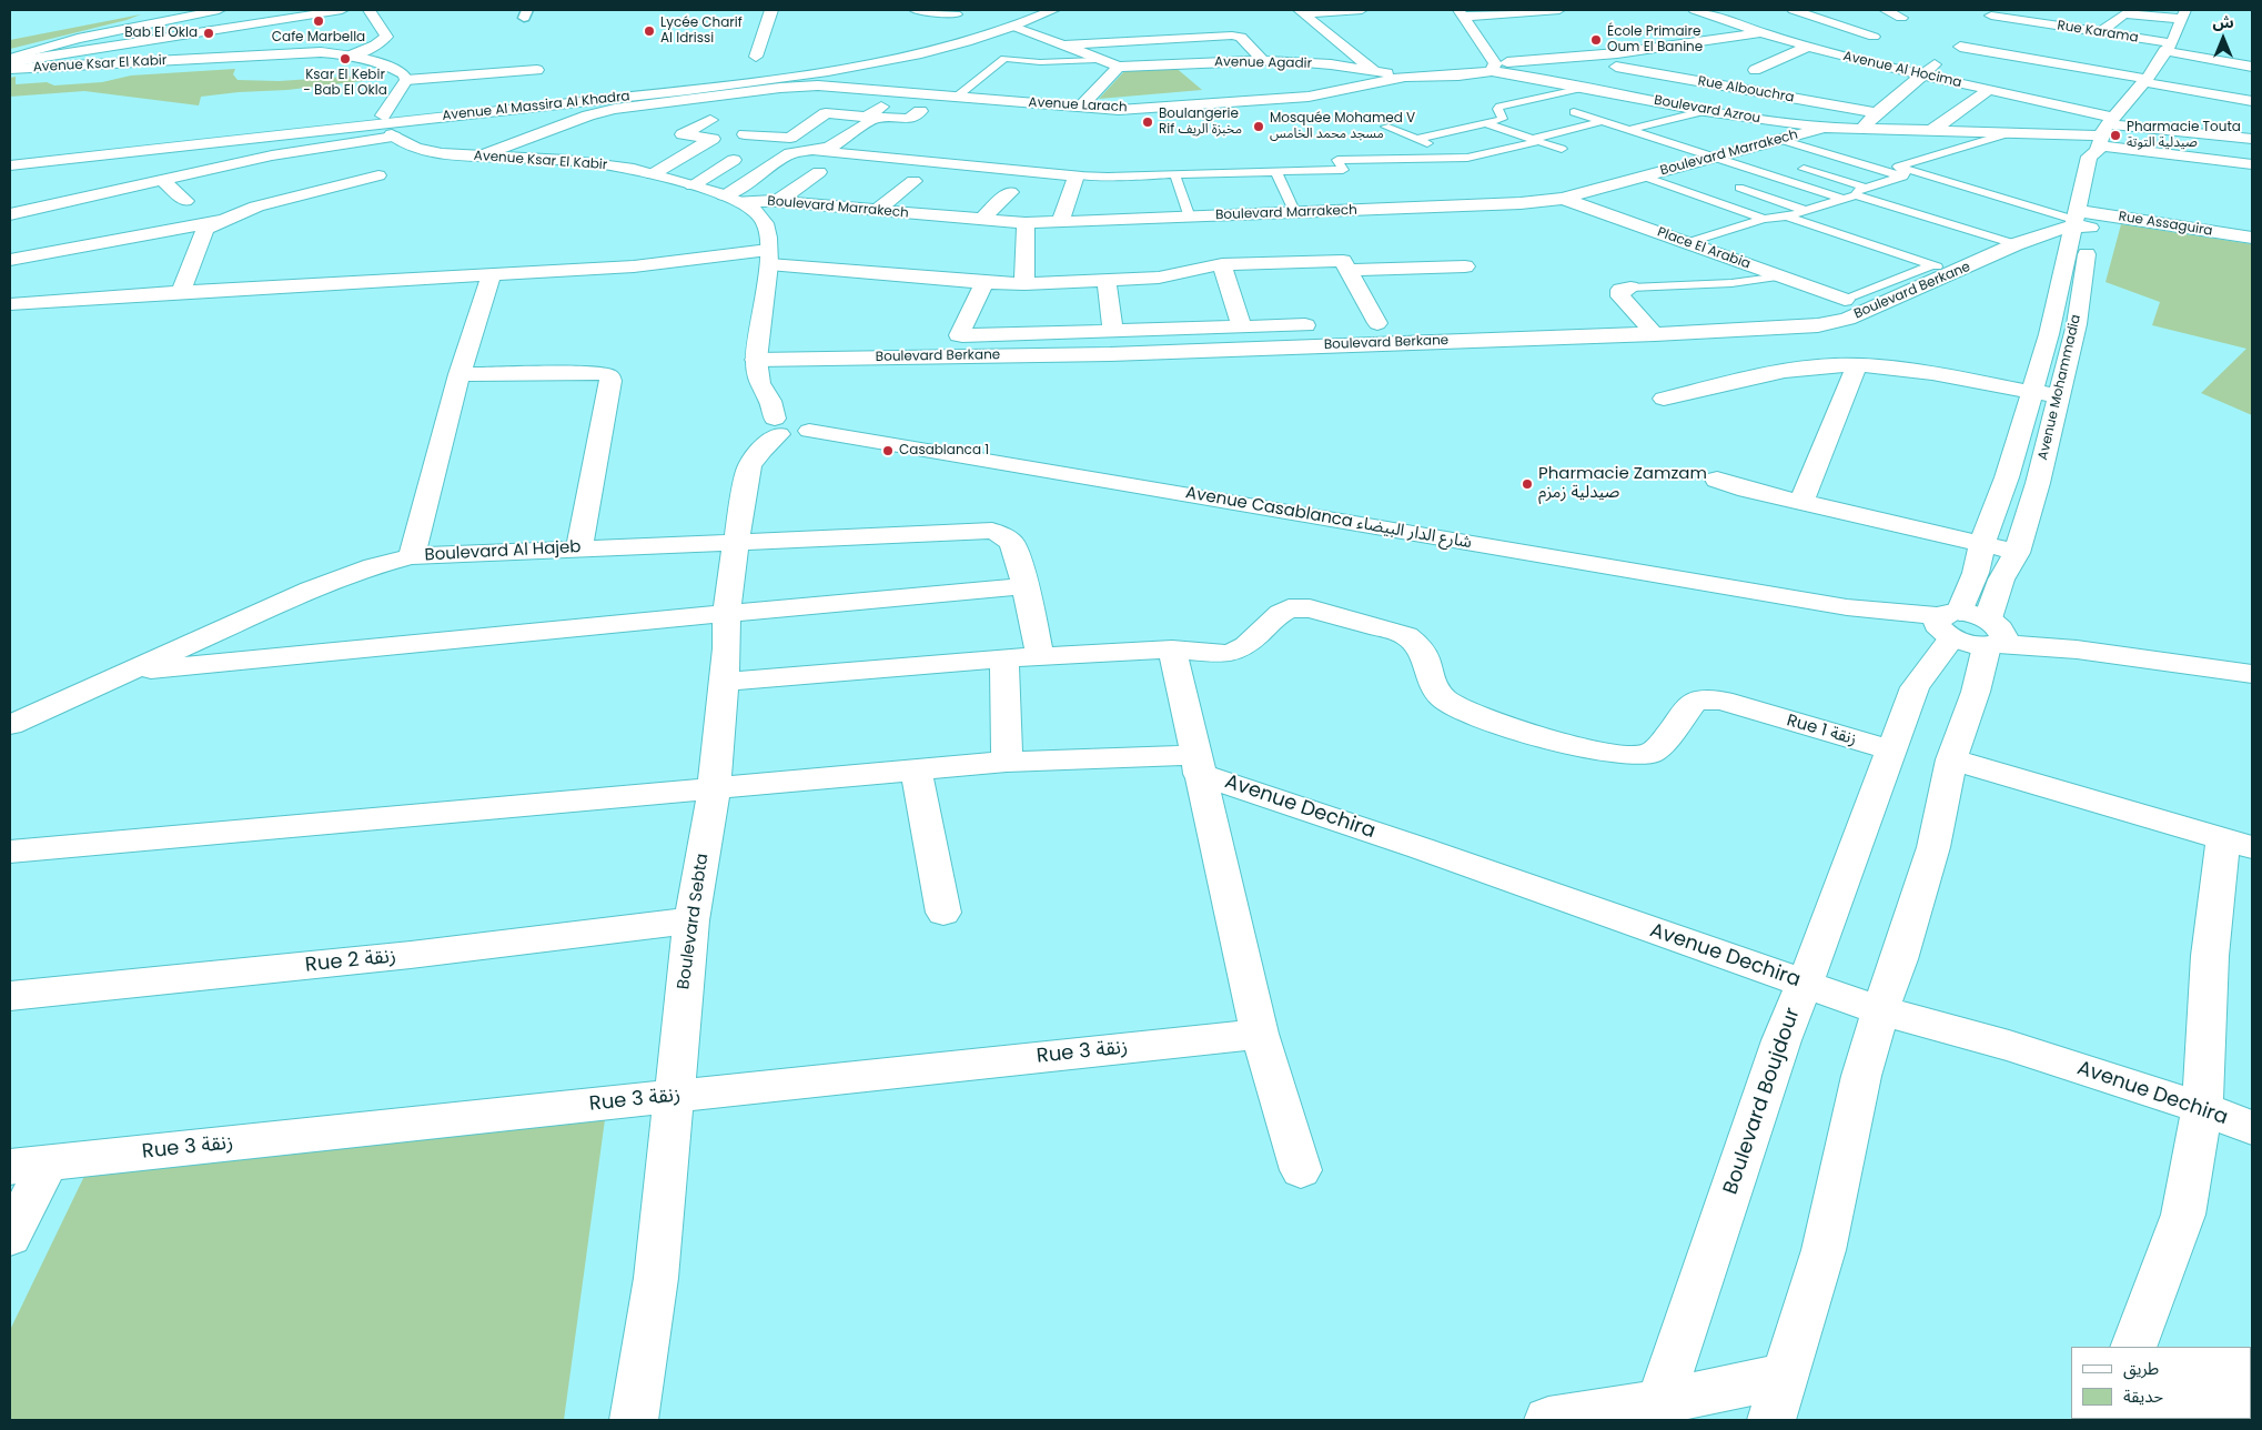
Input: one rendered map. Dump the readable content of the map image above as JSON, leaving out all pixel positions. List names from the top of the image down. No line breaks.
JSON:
{"streets":{"street":["Rue Karama","Avenue Agadir","Avenue Ksar El Kabir","Avenue Al Hocima","Rue Albouchra","Avenue Larach","Avenue Al Massira Al Khadra","Boulevard Azrou","Boulevard Marrakech","Rue Assaguira","Place El Arabia","Boulevard Berkane","Avenue Mohammadia","Avenue Casablanca شارع الدار البيضاء","Boulevard Al Hajeb","Rue 1 زنقة","Avenue Dechira","Boulevard Sebta","Rue 2 زنقة","Rue 3 زنقة","Boulevard Boujdour"]},"crossings":[["Avenue Agadir","Avenue Larach"],["Avenue Agadir","Avenue Al Massira Al Khadra"],["Avenue Ksar El Kabir","Avenue Larach"],["Avenue Ksar El Kabir","Boulevard Marrakech"],["Avenue Ksar El Kabir","Boulevard Berkane"],["Avenue Ksar El Kabir","Avenue Casablanca شارع الدار البيضاء"],["Avenue Ksar El Kabir","Boulevard Sebta"],["Avenue Al Hocima","Avenue Larach"],["Avenue Al Hocima","Boulevard Azrou"],["Avenue Al Hocima","Avenue Mohammadia"],["Avenue Larach","Boulevard Azrou"],["Boulevard Azrou","Boulevard Marrakech"],["Boulevard Azrou","Avenue Mohammadia"],["Boulevard Marrakech","Place El Arabia"],["Rue Assaguira","Boulevard Berkane"],["Rue Assaguira","Avenue Mohammadia"],["Boulevard Berkane","Avenue Mohammadia"],["Avenue Mohammadia","Avenue Casablanca شارع الدار البيضاء"],["Avenue Mohammadia","Boulevard Boujdour"],["Avenue Casablanca شارع الدار البيضاء","Boulevard Sebta"],["Avenue Casablanca شارع الدار البيضاء","Boulevard Boujdour"],["Boulevard Al Hajeb","Boulevard Sebta"],["Rue 1 زنقة","Boulevard Boujdour"],["Avenue Dechira","Boulevard Boujdour"],["Boulevard Sebta","Rue 2 زنقة"],["Boulevard Sebta","Rue 3 زنقة"]],"places":["Cafe Marbella","Lycée Charif Al Idrissi","Bab El Okla","École Primaire Oum El Banine","Ksar El Kebir - Bab El Okla","Boulangerie Rif مخبزة الريف","Mosquée Mohamed V مسجد محمد الخامس","Pharmacie Touta صيدلية التوتة","Casablanca 1","Pharmacie Zamzam صيدلية زمزم"],"legend":["طريق","حديقة"],"north":"top"}
